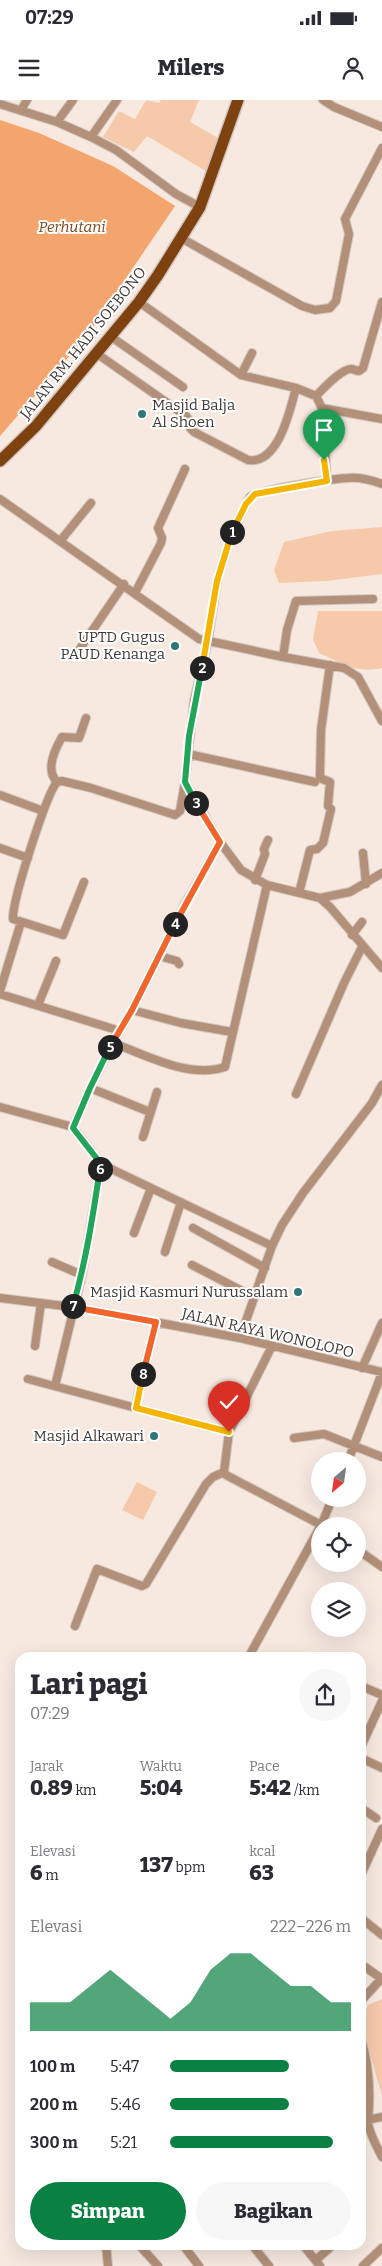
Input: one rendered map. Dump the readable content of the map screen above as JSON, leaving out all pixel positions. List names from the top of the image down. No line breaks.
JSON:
{"streets":{"main road":["JALAN RM. HADI SOEBONO"],"street":["JALAN RAYA WONOLOPO"]},"parks":["Perhutani"],"places":["Masjid Balja Al Shoen","UPTD Gugus PAUD Kenanga","Masjid Kasmuri Nurussalam","Masjid Alkawari"],"north":"bottom left","page":{"status":"07:29","header":"Milers","pins":["1","2","3","4","5","6","7","8"],"heading":["Lari pagi","07:29"],"stats":[["Jarak","0.89 km"],["Waktu","5:04"],["Pace","5:42 /km"],["Elevasi","6 m"],["137 bpm"],["kcal","63"]],"chart":["Elevasi","222–226 m"],"list":[{"name":"100 m","note":"5:47"},{"name":"200 m","note":"5:46"},{"name":"300 m","note":"5:21"}],"buttons":["Simpan","Bagikan"]}}
